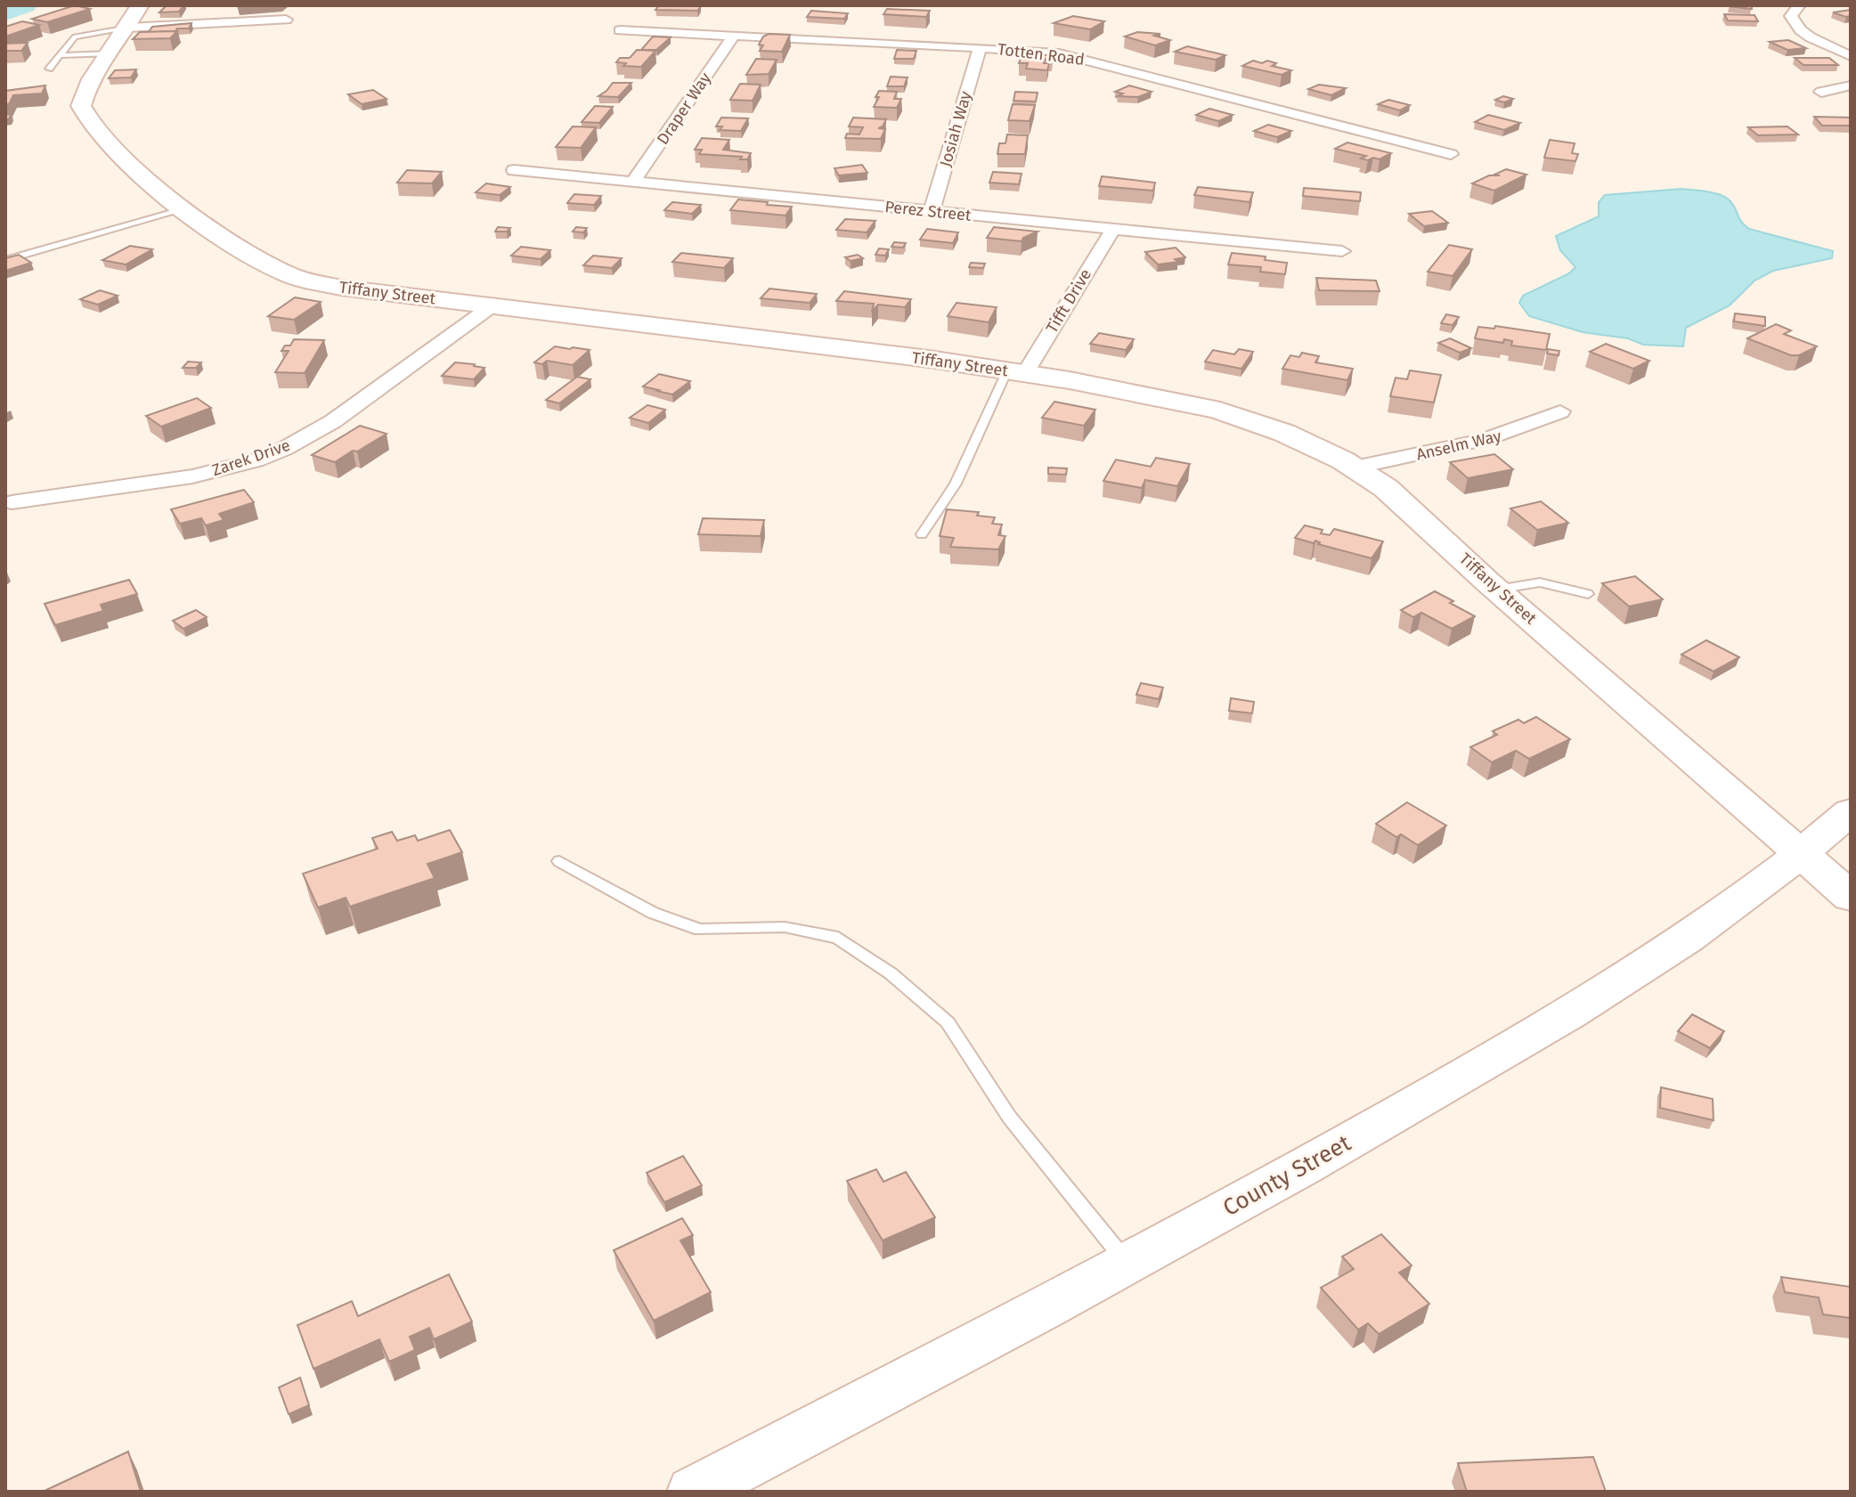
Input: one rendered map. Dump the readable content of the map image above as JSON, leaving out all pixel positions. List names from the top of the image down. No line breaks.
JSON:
{"streets":{"street":["Totten Road","Draper Way","Josiah Way","Perez Street","Tiffany Street","Tifft Drive","Anselm Way","Zarek Drive","County Street"]},"crossings":[["Totten Road","Draper Way"],["Totten Road","Josiah Way"],["Draper Way","Perez Street"],["Josiah Way","Perez Street"],["Perez Street","Tifft Drive"],["Tiffany Street","Tifft Drive"],["Tiffany Street","Anselm Way"],["Tiffany Street","Zarek Drive"],["Tiffany Street","County Street"]]}
